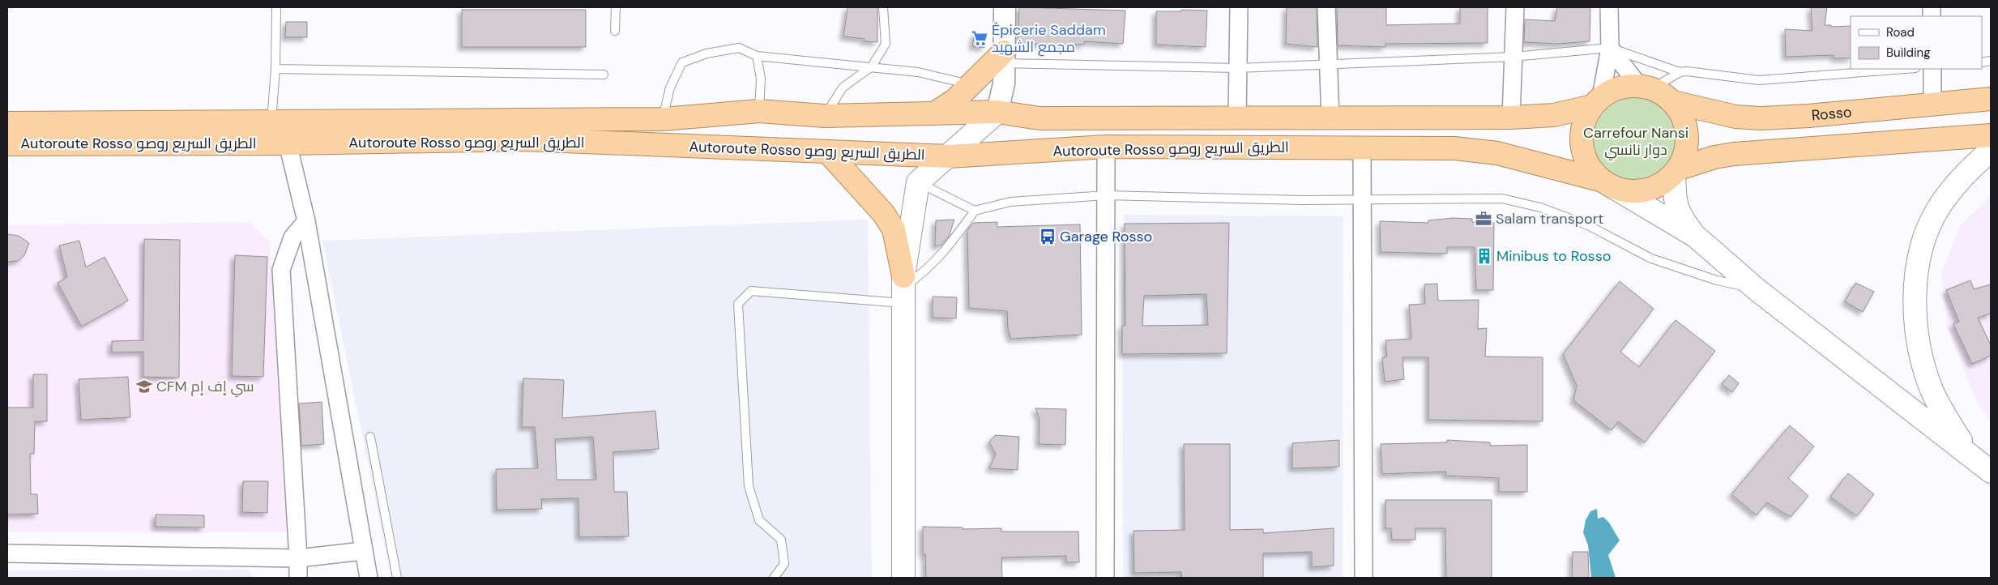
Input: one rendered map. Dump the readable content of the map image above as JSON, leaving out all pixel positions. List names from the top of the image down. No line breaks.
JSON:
{"streets":{"highway":["Rosso","Autoroute Rosso الطريق السريع روصو"]},"crossings":[["Rosso","Autoroute Rosso الطريق السريع روصو"]],"parks":["Carrefour Nansi دوار نانسي"],"places":{"supermarket":["Épicerie Saddam مجمع الشهيد"],"office":["Salam transport"],"bus stop":["Garage Rosso"],"building":["Minibus to Rosso"],"school or university":["CFM سي إف إم"]},"legend":["Road","Building"]}
